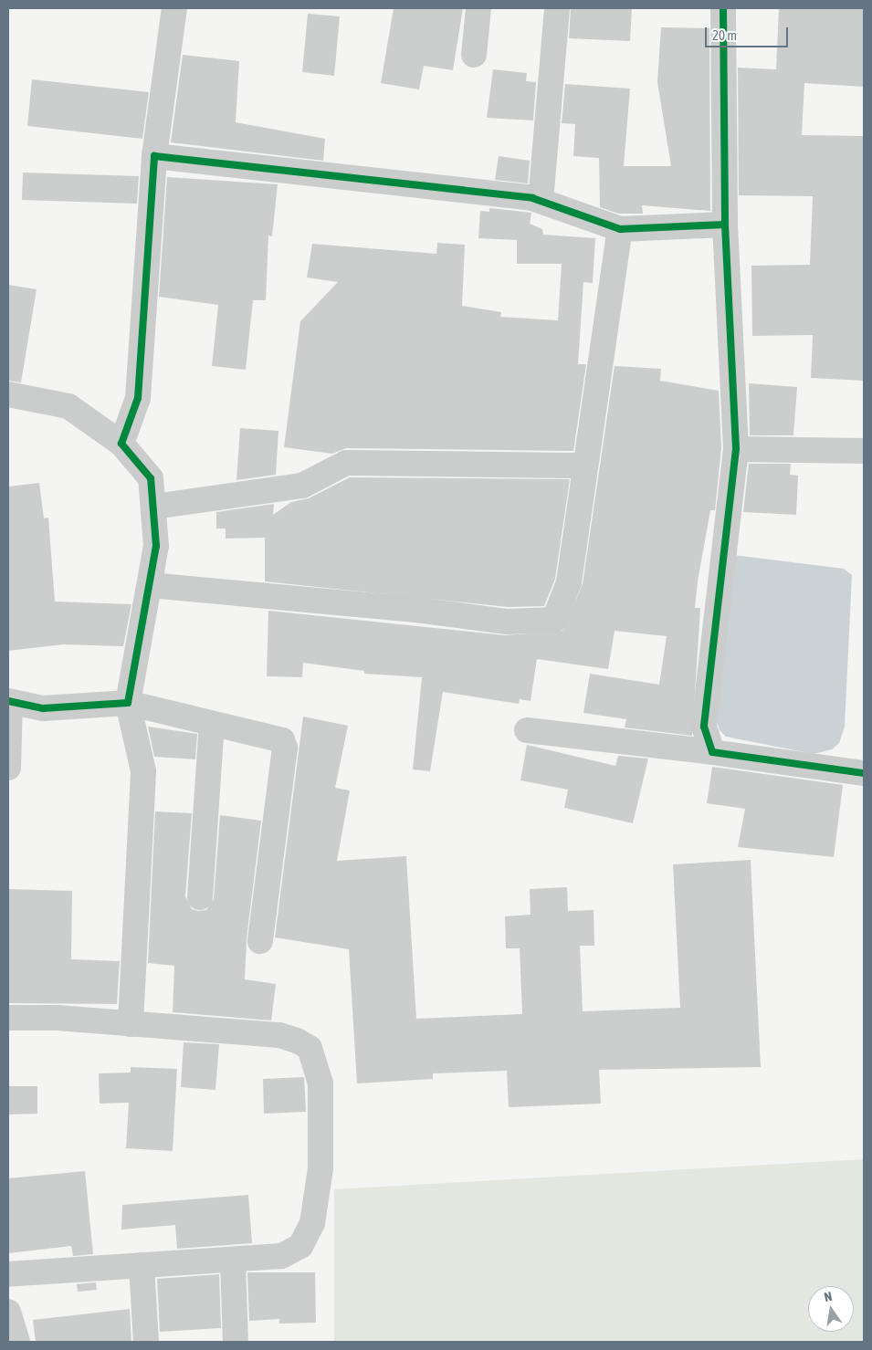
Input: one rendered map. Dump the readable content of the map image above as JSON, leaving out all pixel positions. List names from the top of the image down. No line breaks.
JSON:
{"scale_bar":"20 m","north":"top"}
